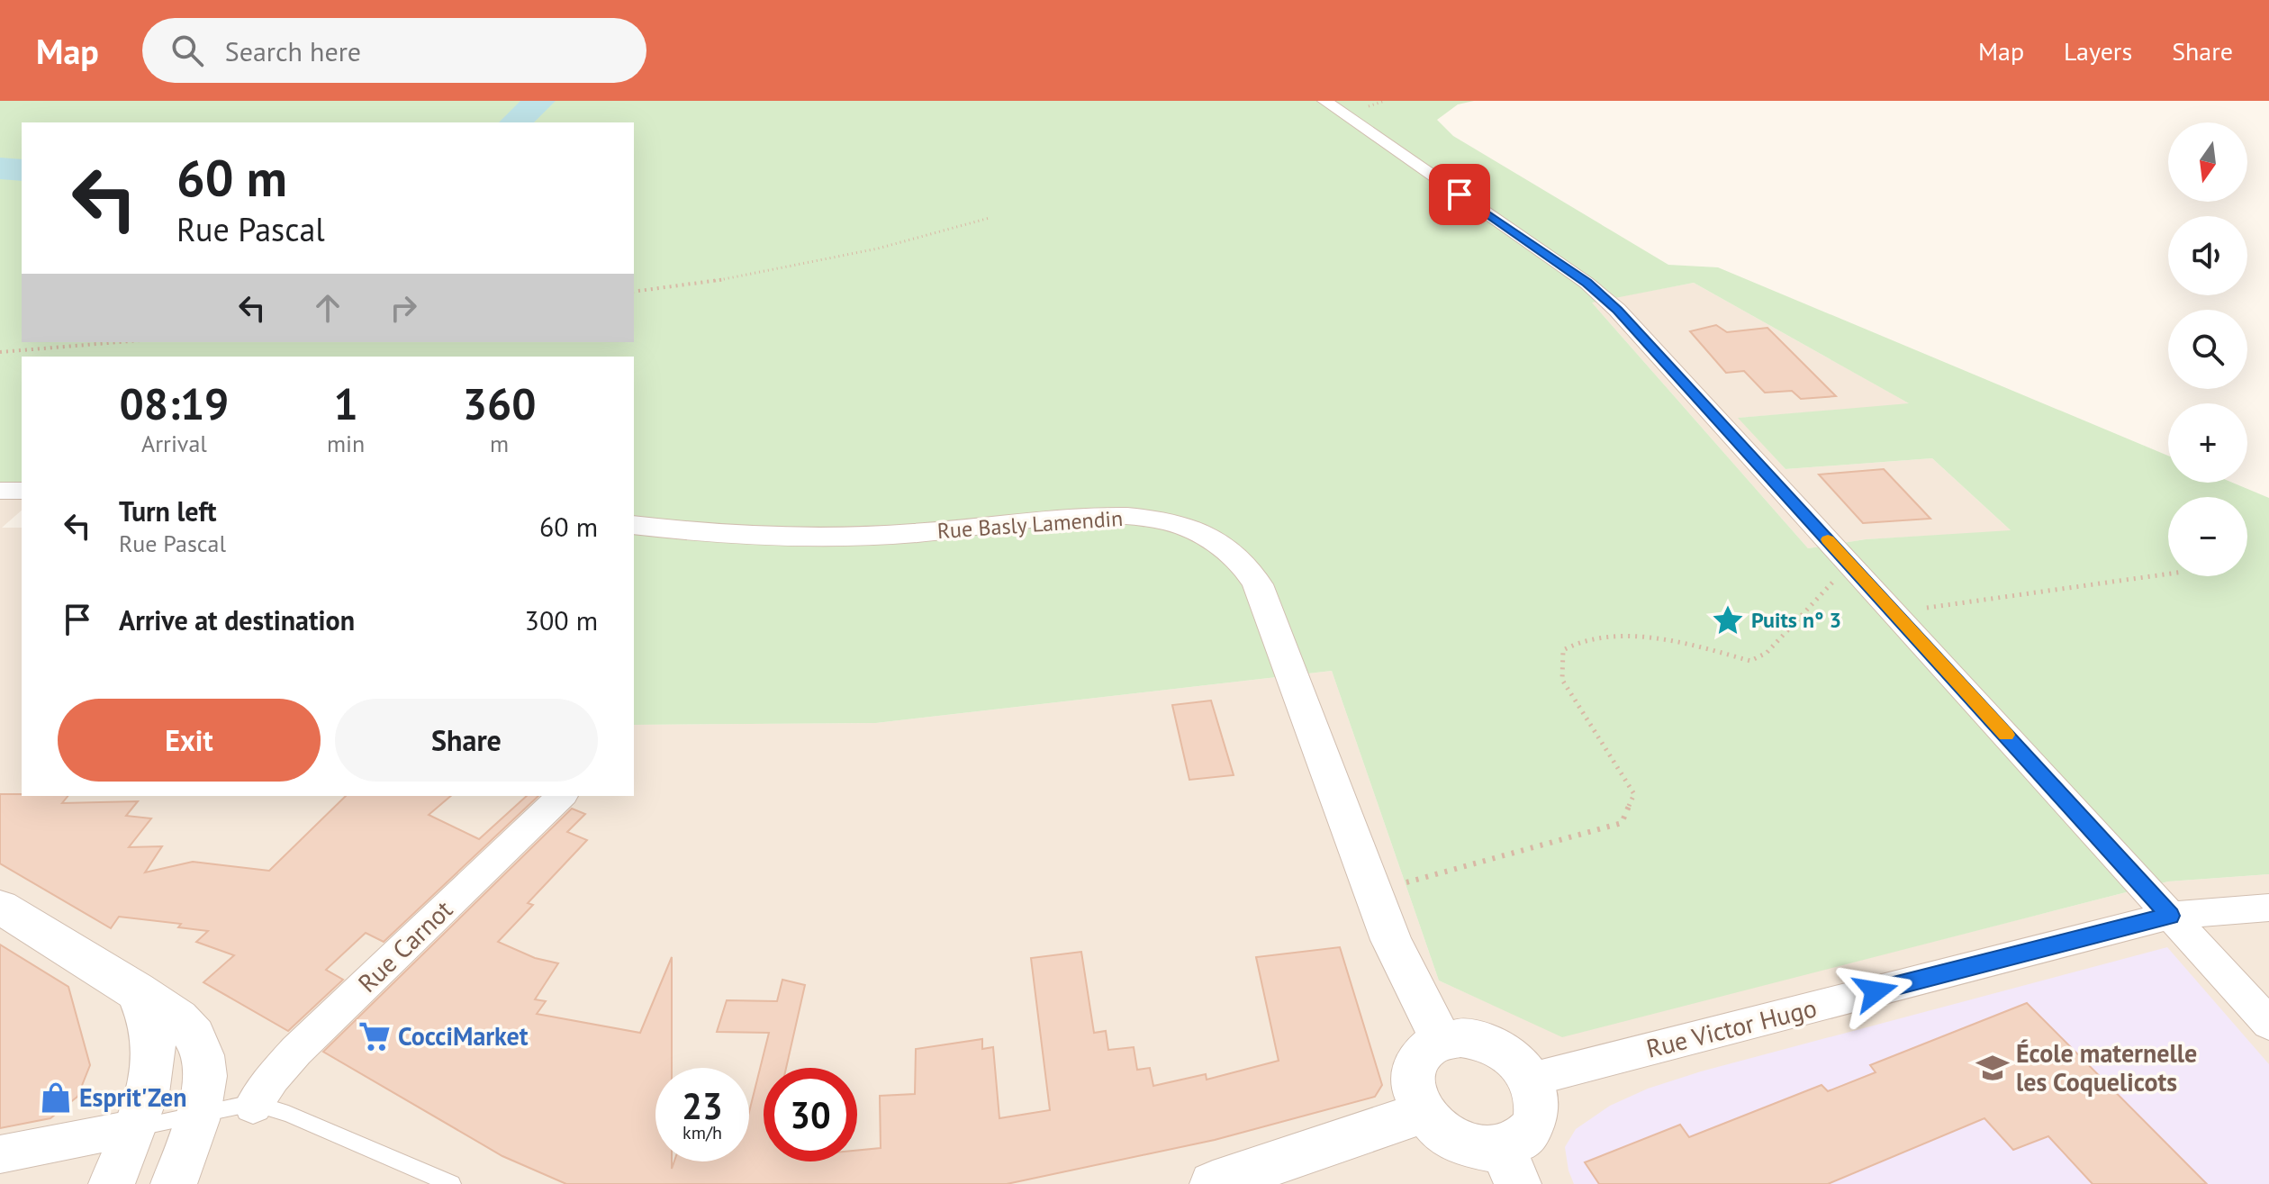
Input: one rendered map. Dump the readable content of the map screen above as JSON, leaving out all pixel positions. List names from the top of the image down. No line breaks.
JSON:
{"streets":{"street":["Rue Basly Lamendin","Rue Carnot","Rue Victor Hugo"]},"crossings":[["Rue Basly Lamendin","Rue Victor Hugo"]],"places":{"place":["Puits n° 3"],"supermarket":["CocciMarket"],"school or university":["École maternelle les Coquelicots"],"shop":["Esprit'Zen"]},"north":"bottom","page":{"header":"Map","search":"Search here","nav":["Map","Layers","Share"],"map_buttons":["+","−"],"turn":["60 m","Rue Pascal"],"eta":["08:19","Arrival","1","min","360","m"],"list":[{"name":"Turn left","note":"Rue Pascal","value":"60 m"},{"name":"Arrive at destination","value":"300 m"}],"buttons":["Exit","Share"],"speed":"23 km/h","limit":"30"}}
